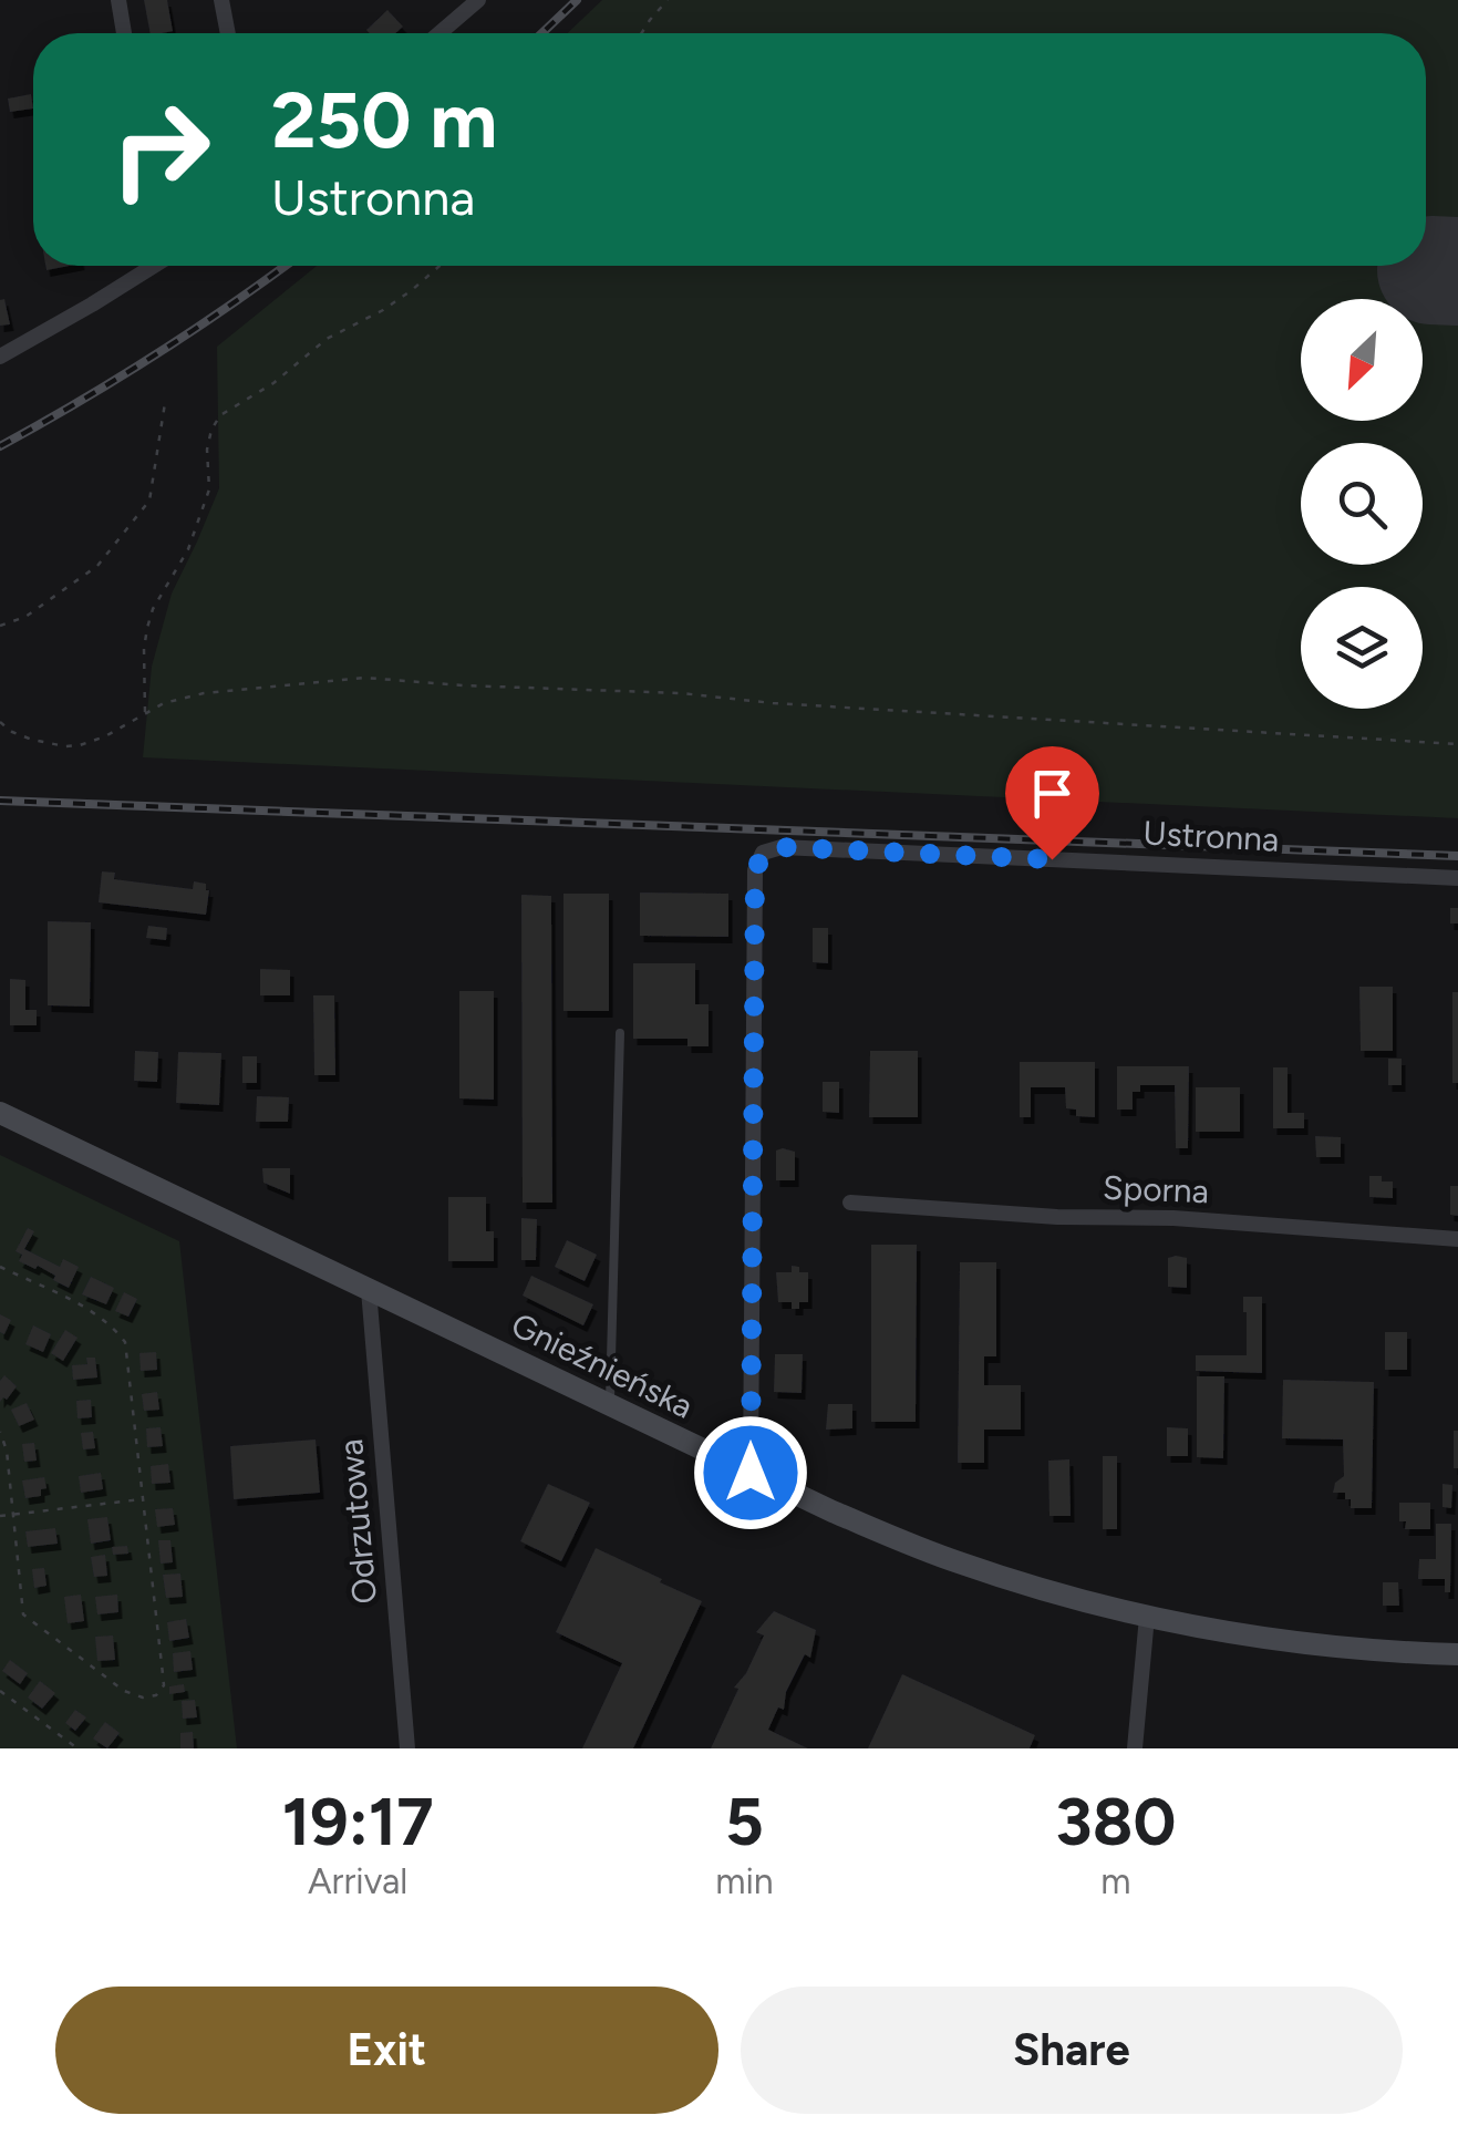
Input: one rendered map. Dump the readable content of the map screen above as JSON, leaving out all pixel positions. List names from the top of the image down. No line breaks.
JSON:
{"streets":{"main road":["Gnieźnieńska"],"street":["Ustronna","Sporna","Odrzutowa"]},"crossings":[["Ustronna","Gnieźnieńska"],["Gnieźnieńska","Odrzutowa"]],"north":"bottom left","page":{"turn":["250 m","Ustronna"],"eta":["19:17","Arrival","5","min","380","m"],"buttons":["Exit","Share"]}}
